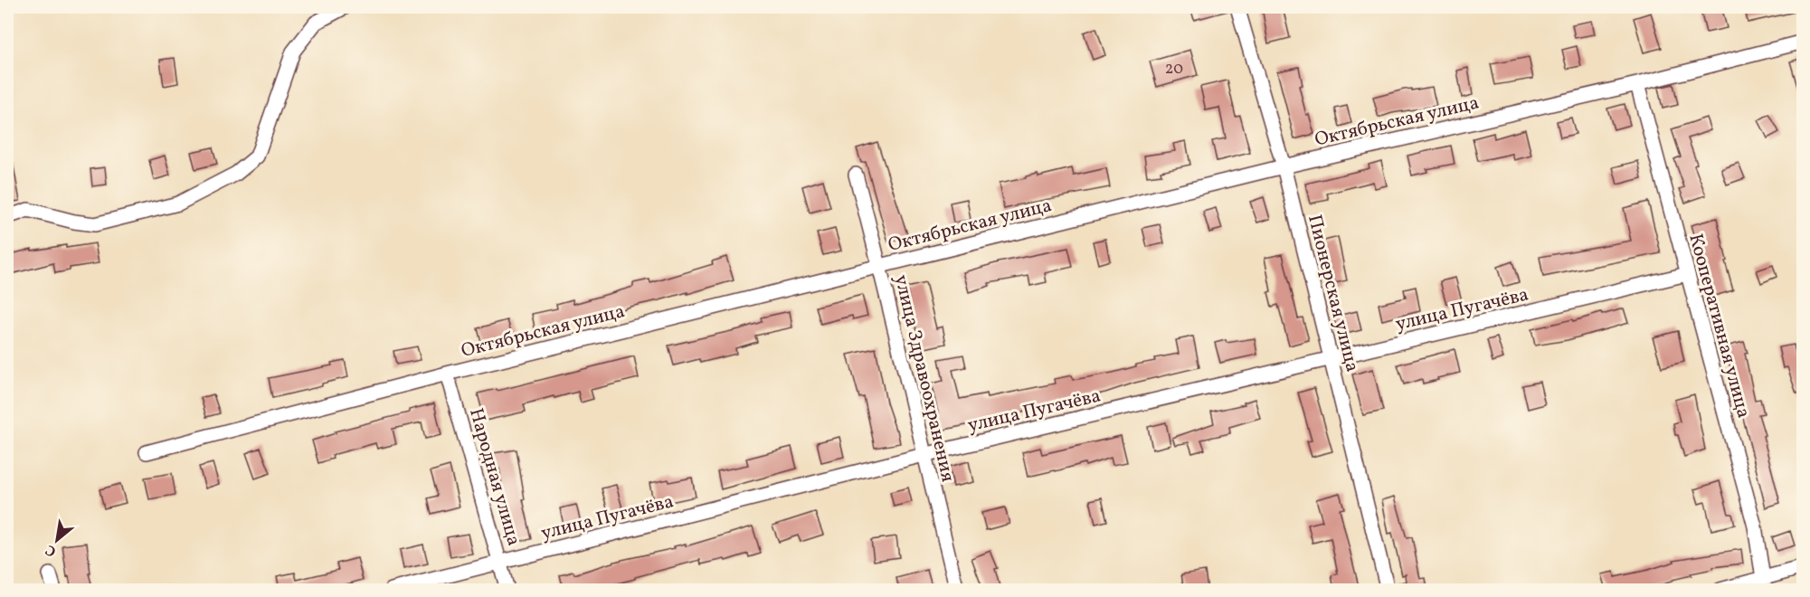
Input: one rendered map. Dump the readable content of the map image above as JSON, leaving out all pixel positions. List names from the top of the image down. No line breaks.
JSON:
{"streets":{"street":["Октябрьская улица","Пионерская улица","улица Пугачёва","Кооперативная улица","улица Здравоохранения","Народная улица"]},"crossings":[["Октябрьская улица","Пионерская улица"],["Октябрьская улица","Кооперативная улица"],["Октябрьская улица","улица Здравоохранения"],["Октябрьская улица","Народная улица"],["Пионерская улица","улица Пугачёва"],["улица Пугачёва","Кооперативная улица"],["улица Пугачёва","улица Здравоохранения"],["улица Пугачёва","Народная улица"]],"house_numbers":["20"],"north":"bottom left"}
